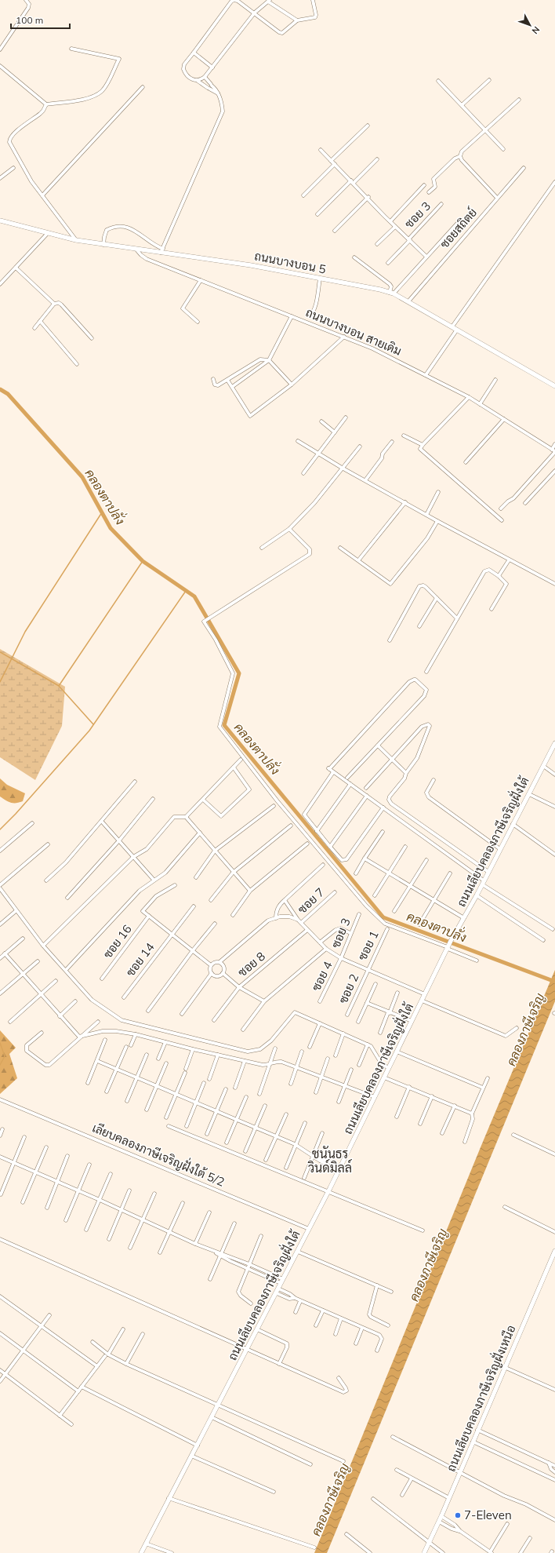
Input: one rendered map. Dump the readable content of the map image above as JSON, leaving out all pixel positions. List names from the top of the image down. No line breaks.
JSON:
{"streets":{"main road":["ถนนบางบอน 5","ถนนเลียบคลองภาษีเจริญฝั่งใต้","ถนนเลียบคลองภาษีเจริญฝั่งเหนือ"],"street":["ซอย 3","ซอยสถิตย์","ถนนบางบอน สายเดิม","ซอย 7","ซอย 16","ซอย 1","ซอย 14","ซอย 8","ซอย 4","ซอย 2","เลียบคลองภาษีเจริญฝั่งใต้ 5/2"]},"crossings":[["ซอย 3","ซอย 4"],["ซอยสถิตย์","ถนนบางบอน 5"],["ถนนบางบอน 5","ถนนบางบอน สายเดิม"],["ถนนเลียบคลองภาษีเจริญฝั่งใต้","เลียบคลองภาษีเจริญฝั่งใต้ 5/2"],["ซอย 1","ซอย 2"]],"districts":["ชนันธร วินด์มิลล์"],"water":["คลองตาปลั่ง","คลองภาษีเจริญ"],"places":["7-Eleven"],"scale_bar":"100 m","north":"bottom right"}
